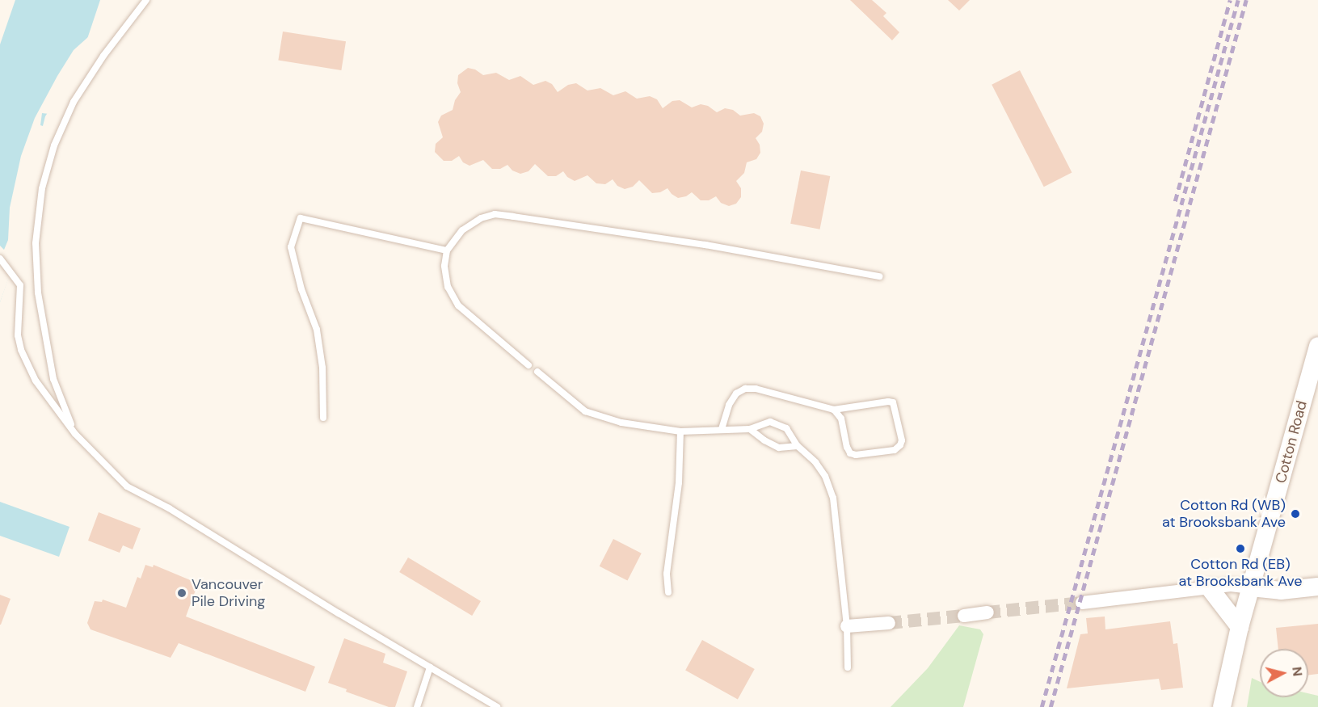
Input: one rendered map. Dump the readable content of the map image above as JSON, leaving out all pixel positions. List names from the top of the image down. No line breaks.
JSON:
{"streets":{"main road":["Cotton Road"]},"places":["Cotton Rd (WB) at Brooksbank Ave","Cotton Rd (EB) at Brooksbank Ave","Vancouver Pile Driving"],"north":"right"}
